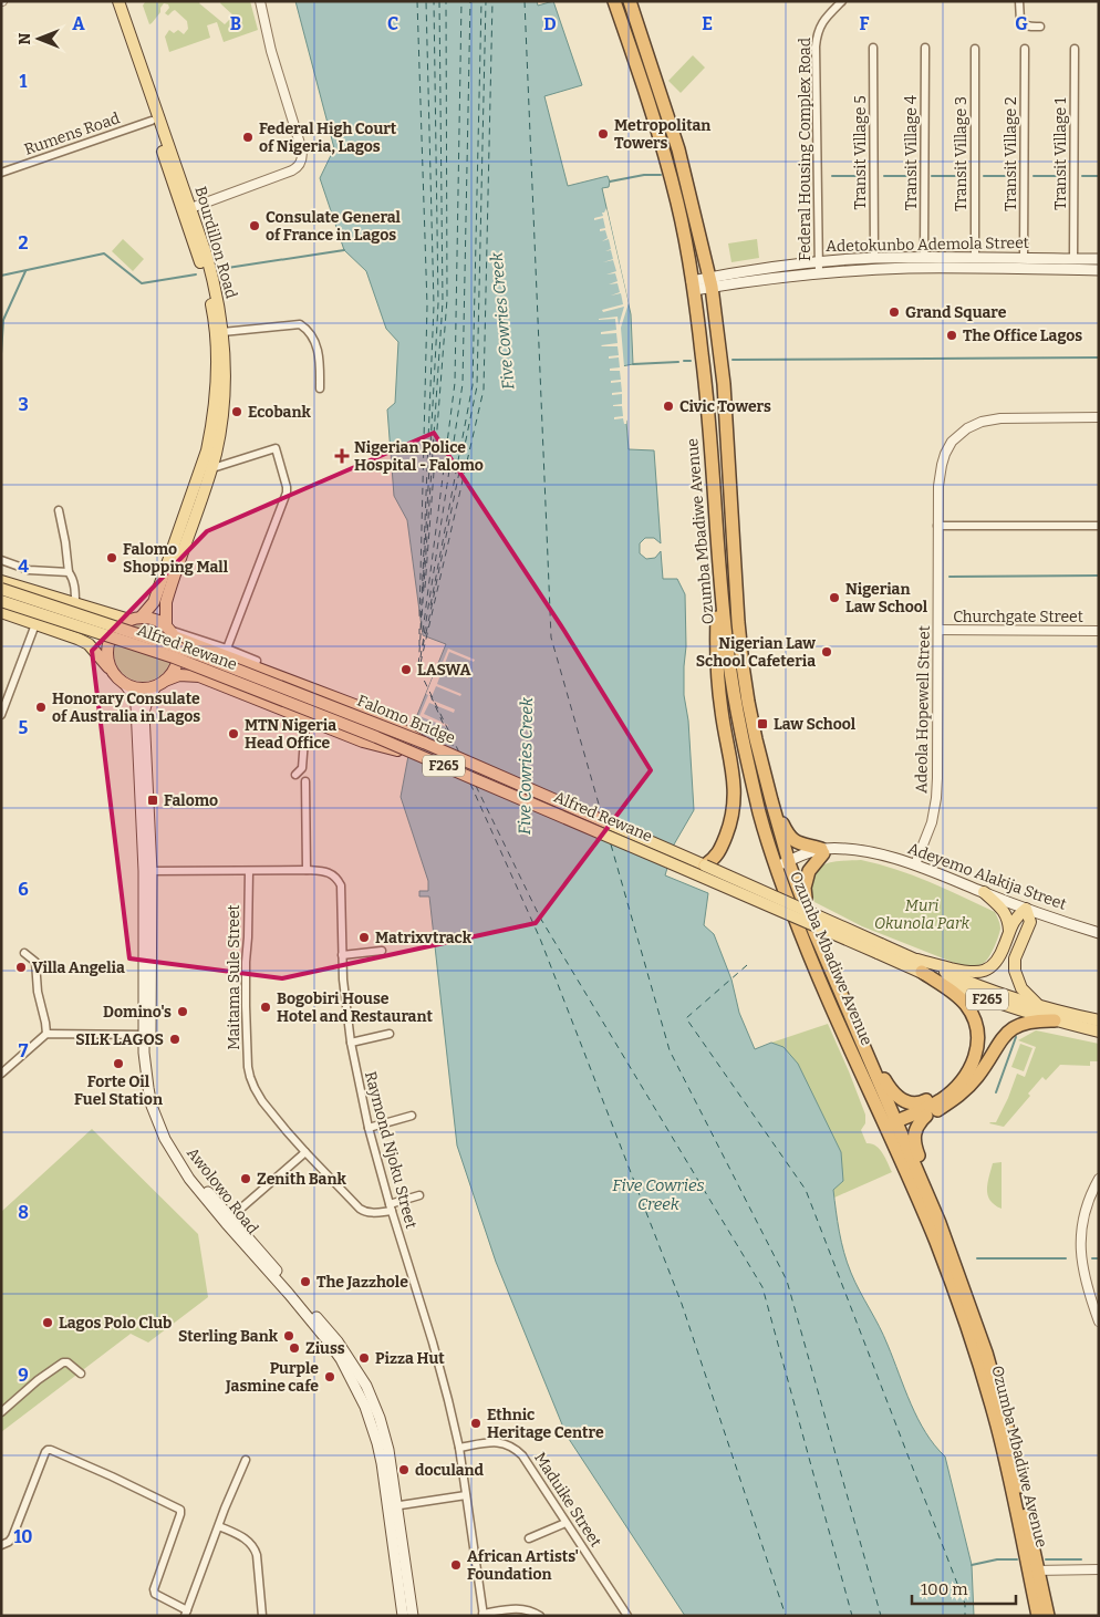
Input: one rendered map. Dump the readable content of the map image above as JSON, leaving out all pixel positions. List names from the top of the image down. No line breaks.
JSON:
{"streets":{"highway":["Ozumba Mbadiwe Avenue"],"main road":["Bourdillon Road","Adetokunbo Ademola Street","Alfred Rewane","Falomo Bridge","F265","Adeyemo Alakija Street","Awolowo Road"],"street":["Rumens Road","Federal Housing Complex Road","Transit Village 5","Transit Village 4","Transit Village 3","Transit Village 2","Transit Village 1","Churchgate Street","Adeola Hopewell Street","Maitama Sule Street","Raymond Njoku Street","Maduike Street"]},"crossings":[["Rumens Road","Bourdillon Road"],["Federal Housing Complex Road","Adetokunbo Ademola Street"],["Transit Village 5","Adetokunbo Ademola Street"],["Transit Village 4","Adetokunbo Ademola Street"],["Transit Village 3","Adetokunbo Ademola Street"],["Transit Village 2","Adetokunbo Ademola Street"],["Transit Village 1","Adetokunbo Ademola Street"],["Bourdillon Road","Awolowo Road"],["Adetokunbo Ademola Street","Ozumba Mbadiwe Avenue"],["Ozumba Mbadiwe Avenue","Adeyemo Alakija Street"],["Churchgate Street","Adeola Hopewell Street"],["Alfred Rewane","Falomo Bridge"],["Alfred Rewane","F265"],["Adeola Hopewell Street","Adeyemo Alakija Street"],["Falomo Bridge","F265"],["Maitama Sule Street","Raymond Njoku Street"],["Raymond Njoku Street","Awolowo Road"],["Raymond Njoku Street","Maduike Street"]],"water":["Five Cowries Creek"],"parks":["Muri Okunola Park"],"places":{"other":["Metropolitan Towers","Federal High Court of Nigeria, Lagos","Consulate General of France in Lagos","Grand Square","The Office Lagos","Civic Towers","Ecobank","Falomo Shopping Mall","Nigerian Law School","Nigerian Law School Cafeteria","LASWA","Honorary Consulate of Australia in Lagos","MTN Nigeria Head Office","Matrixvtrack","Villa Angelia","Bogobiri House Hotel and Restaurant","Domino's","SILK LAGOS","Forte Oil Fuel Station","Zenith Bank","The Jazzhole","Lagos Polo Club","Sterling Bank","Ziuss","Pizza Hut","Purple Jasmine cafe","Ethnic Heritage Centre","doculand","African Artists' Foundation"],"health":["Nigerian Police Hospital - Falomo"],"transit":["Law School","Falomo"]},"scale_bar":"100 m","north":"left","grid":{"columns":["A","B","C","D","E","F","G"],"rows":["1","2","3","4","5","6","7","8","9","10"]}}
